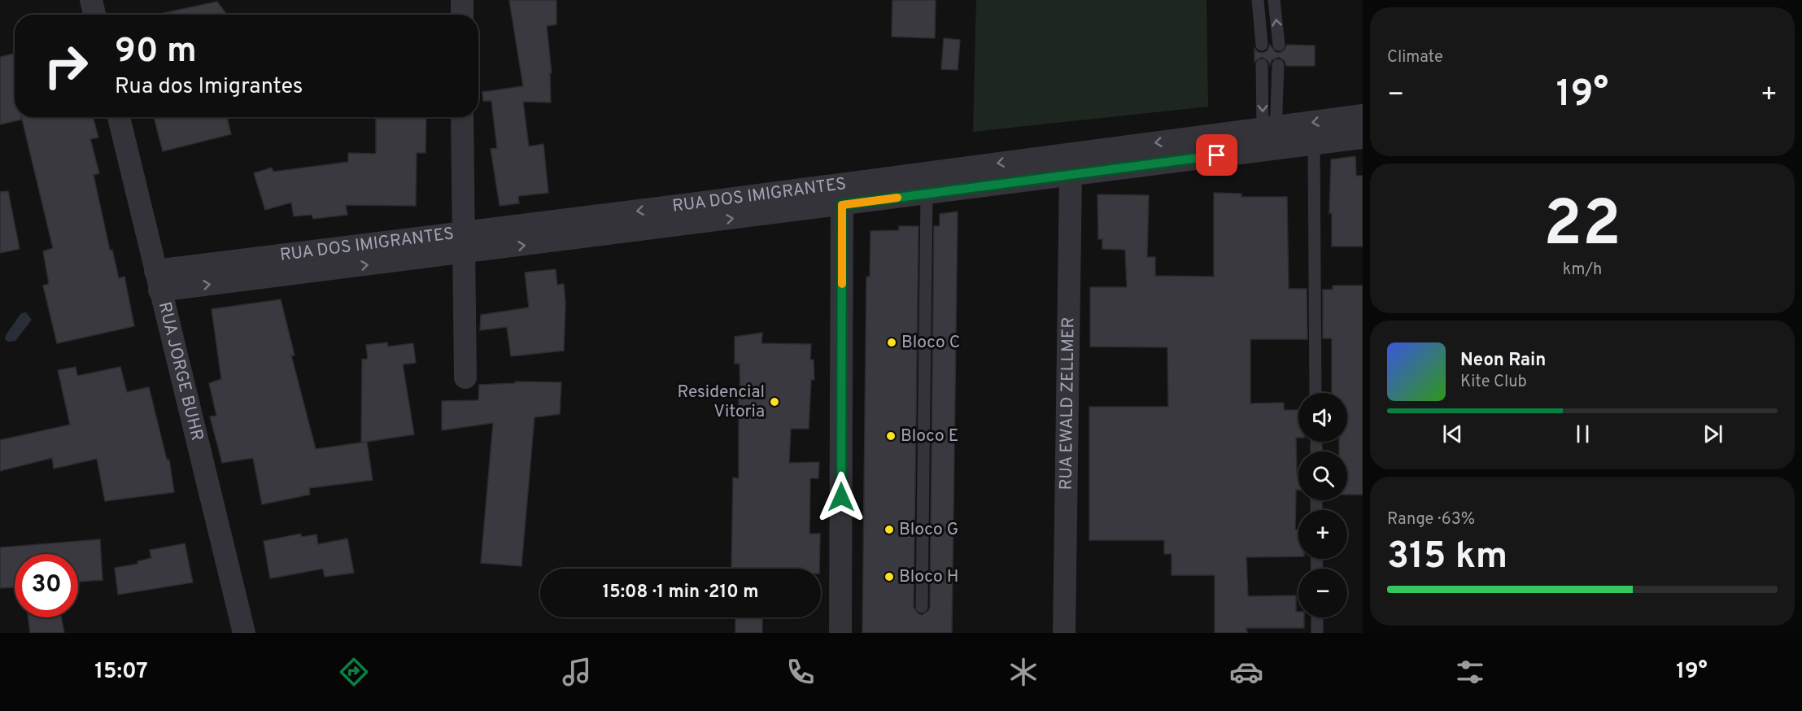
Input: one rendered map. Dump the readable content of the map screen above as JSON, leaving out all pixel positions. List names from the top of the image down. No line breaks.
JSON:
{"streets":{"street":["RUA DOS IMIGRANTES","RUA JORGE BUHR","RUA EWALD ZELLMER"]},"crossings":[["RUA DOS IMIGRANTES","RUA JORGE BUHR"],["RUA DOS IMIGRANTES","RUA EWALD ZELLMER"]],"places":["Bloco C","Residencial Vitoria","Bloco E","Bloco G","Bloco H"],"page":{"tile":["Climate",["22","km/h"],["Range · 63%","315 km"]],"turn":["90 m","Rua dos Imigrantes"],"heat":["−","19°","+"],"song":["Neon Rain","Kite Club"],"map_buttons":["+","−"],"limit":"30","trip":"15:08 · 1 min · 210 m","tabs":["15:07","19°"]}}
